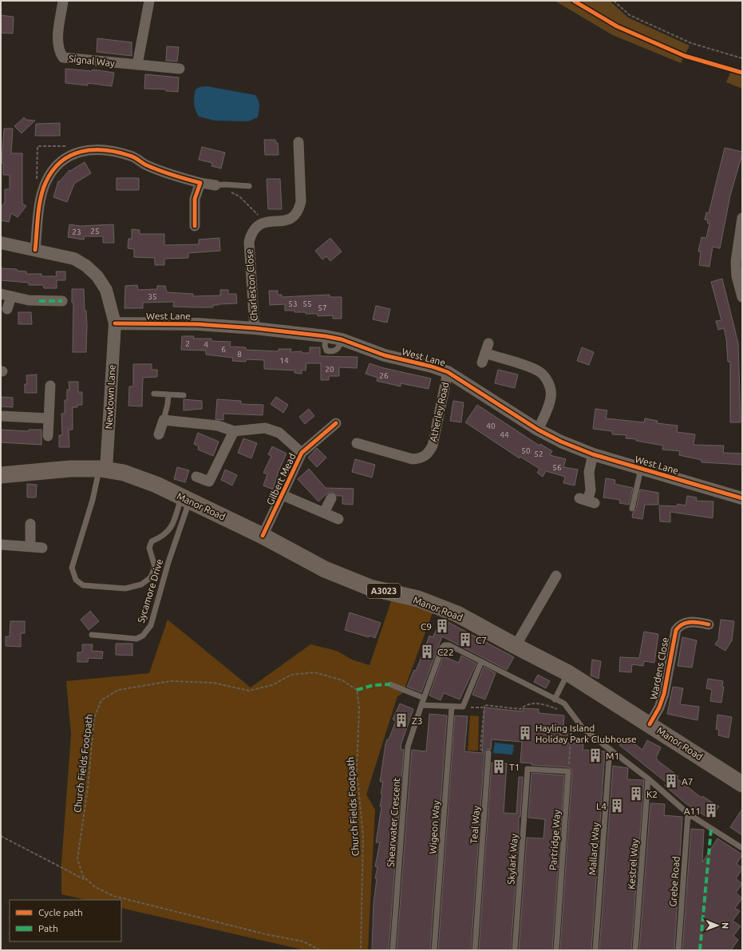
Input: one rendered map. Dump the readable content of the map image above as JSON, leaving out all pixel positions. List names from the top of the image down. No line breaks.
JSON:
{"streets":{"main road":["Manor Road","A3023"],"street":["Signal Way","Charleston Close","West Lane","Newtown Lane","Atherley Road","Gilbert Mead","Wardens Close"],"lane":["Sycamore Drive","Shearwater Crescent","Teal Way","Wigeon Way","Partridge Way","Mallard Way","Skylark Way","Kestrel Way","Grebe Road"],"path":["Church Fields Footpath"]},"crossings":[["Charleston Close","West Lane"],["West Lane","Newtown Lane"],["West Lane","Atherley Road"],["Newtown Lane","Manor Road"],["Gilbert Mead","Manor Road"],["Manor Road","Sycamore Drive"],["Manor Road","Wardens Close"],["Partridge Way","Skylark Way"]],"places":{"building":["C9","C7","C22","Z3","Hayling Island Holiday Park Clubhouse","M1","T1","A7","K2","L4","A11"]},"house_numbers":["25","23","35","53","55","57","2","4","6","8","14","20","26","40","44","50","52","56"],"legend":["Cycle path","Path"],"north":"right"}
